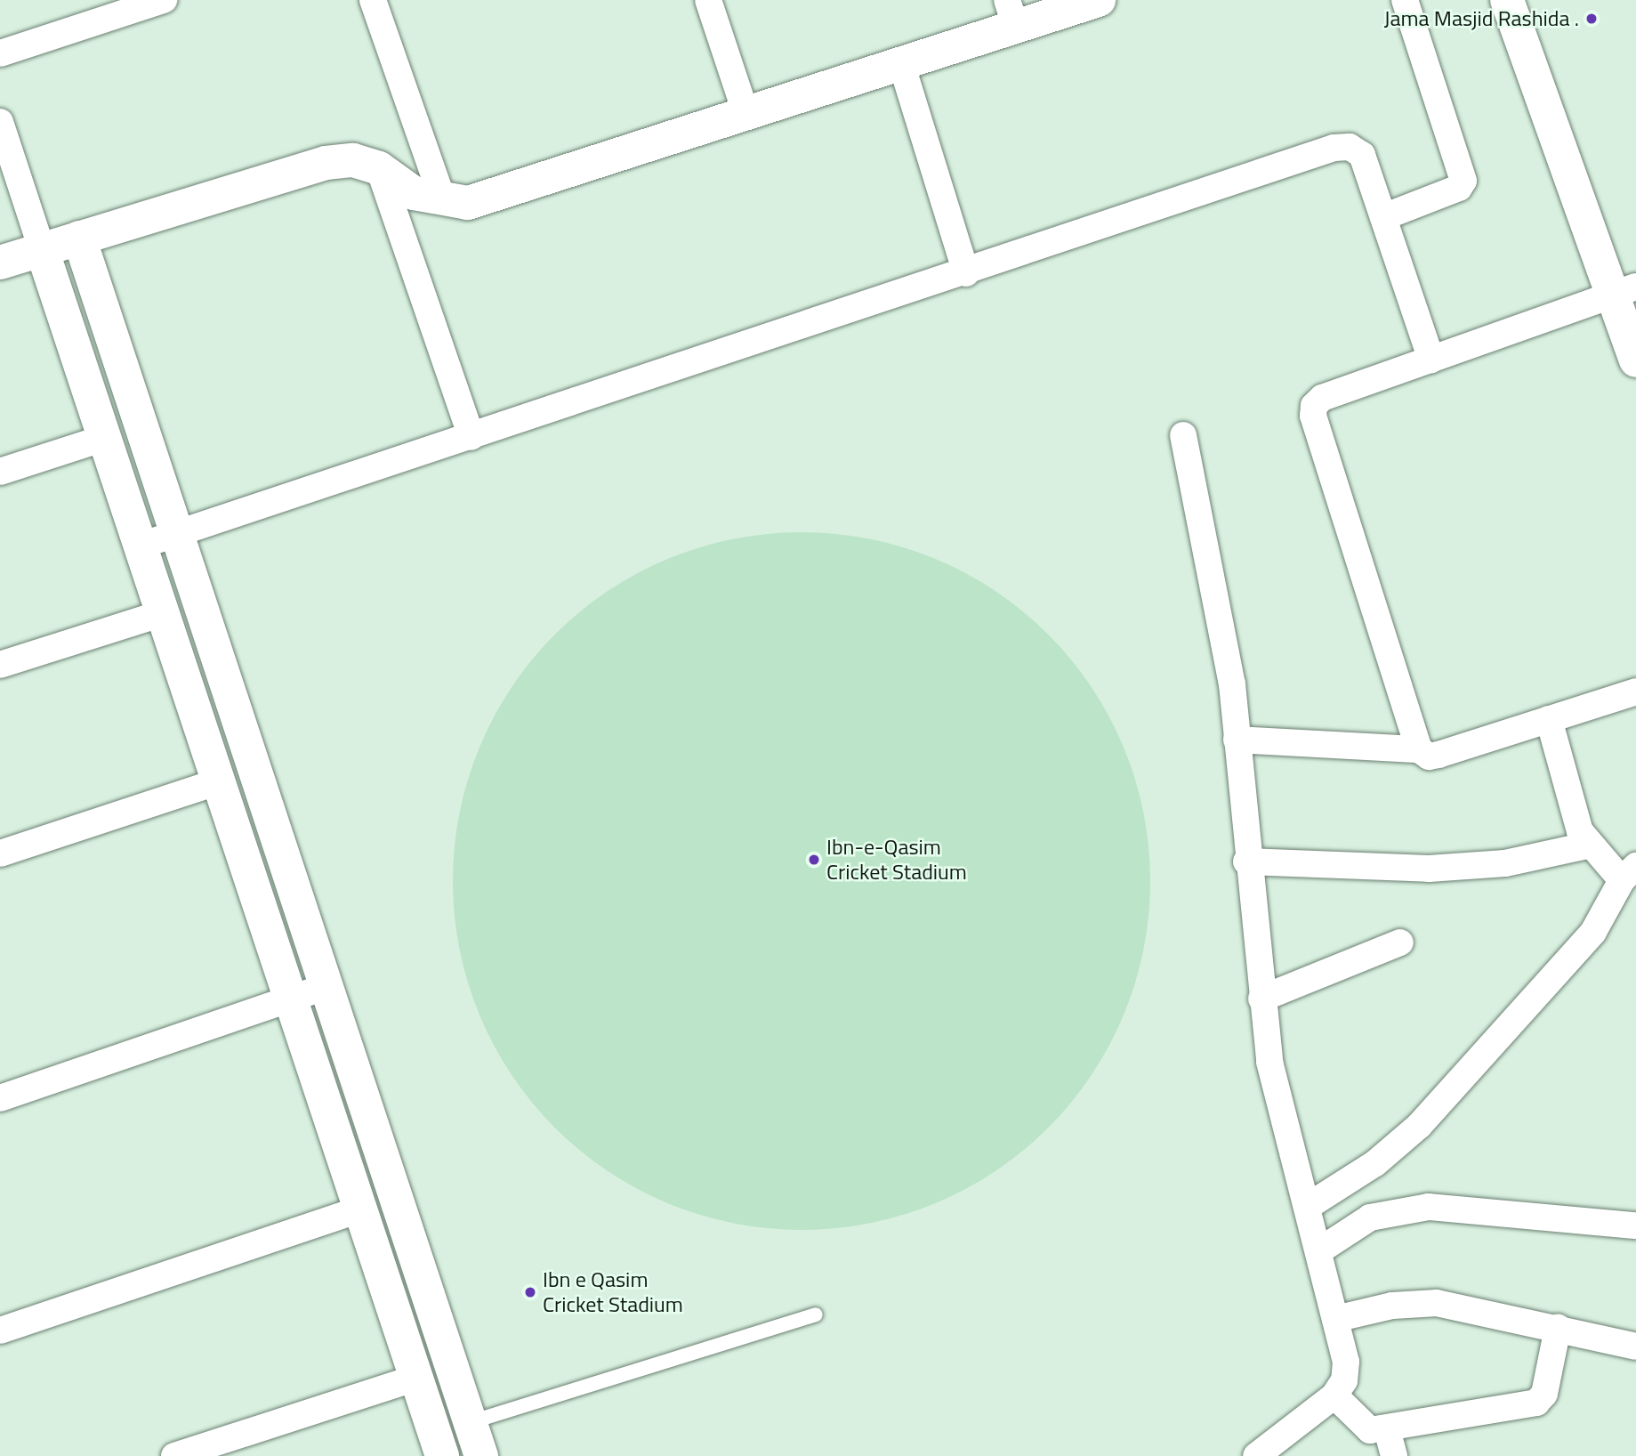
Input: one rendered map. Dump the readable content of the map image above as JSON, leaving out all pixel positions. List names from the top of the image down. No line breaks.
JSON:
{"places":["Jama Masjid Rashida .","Ibn-e-Qasim Cricket Stadium","Ibn e Qasim Cricket Stadium"]}
